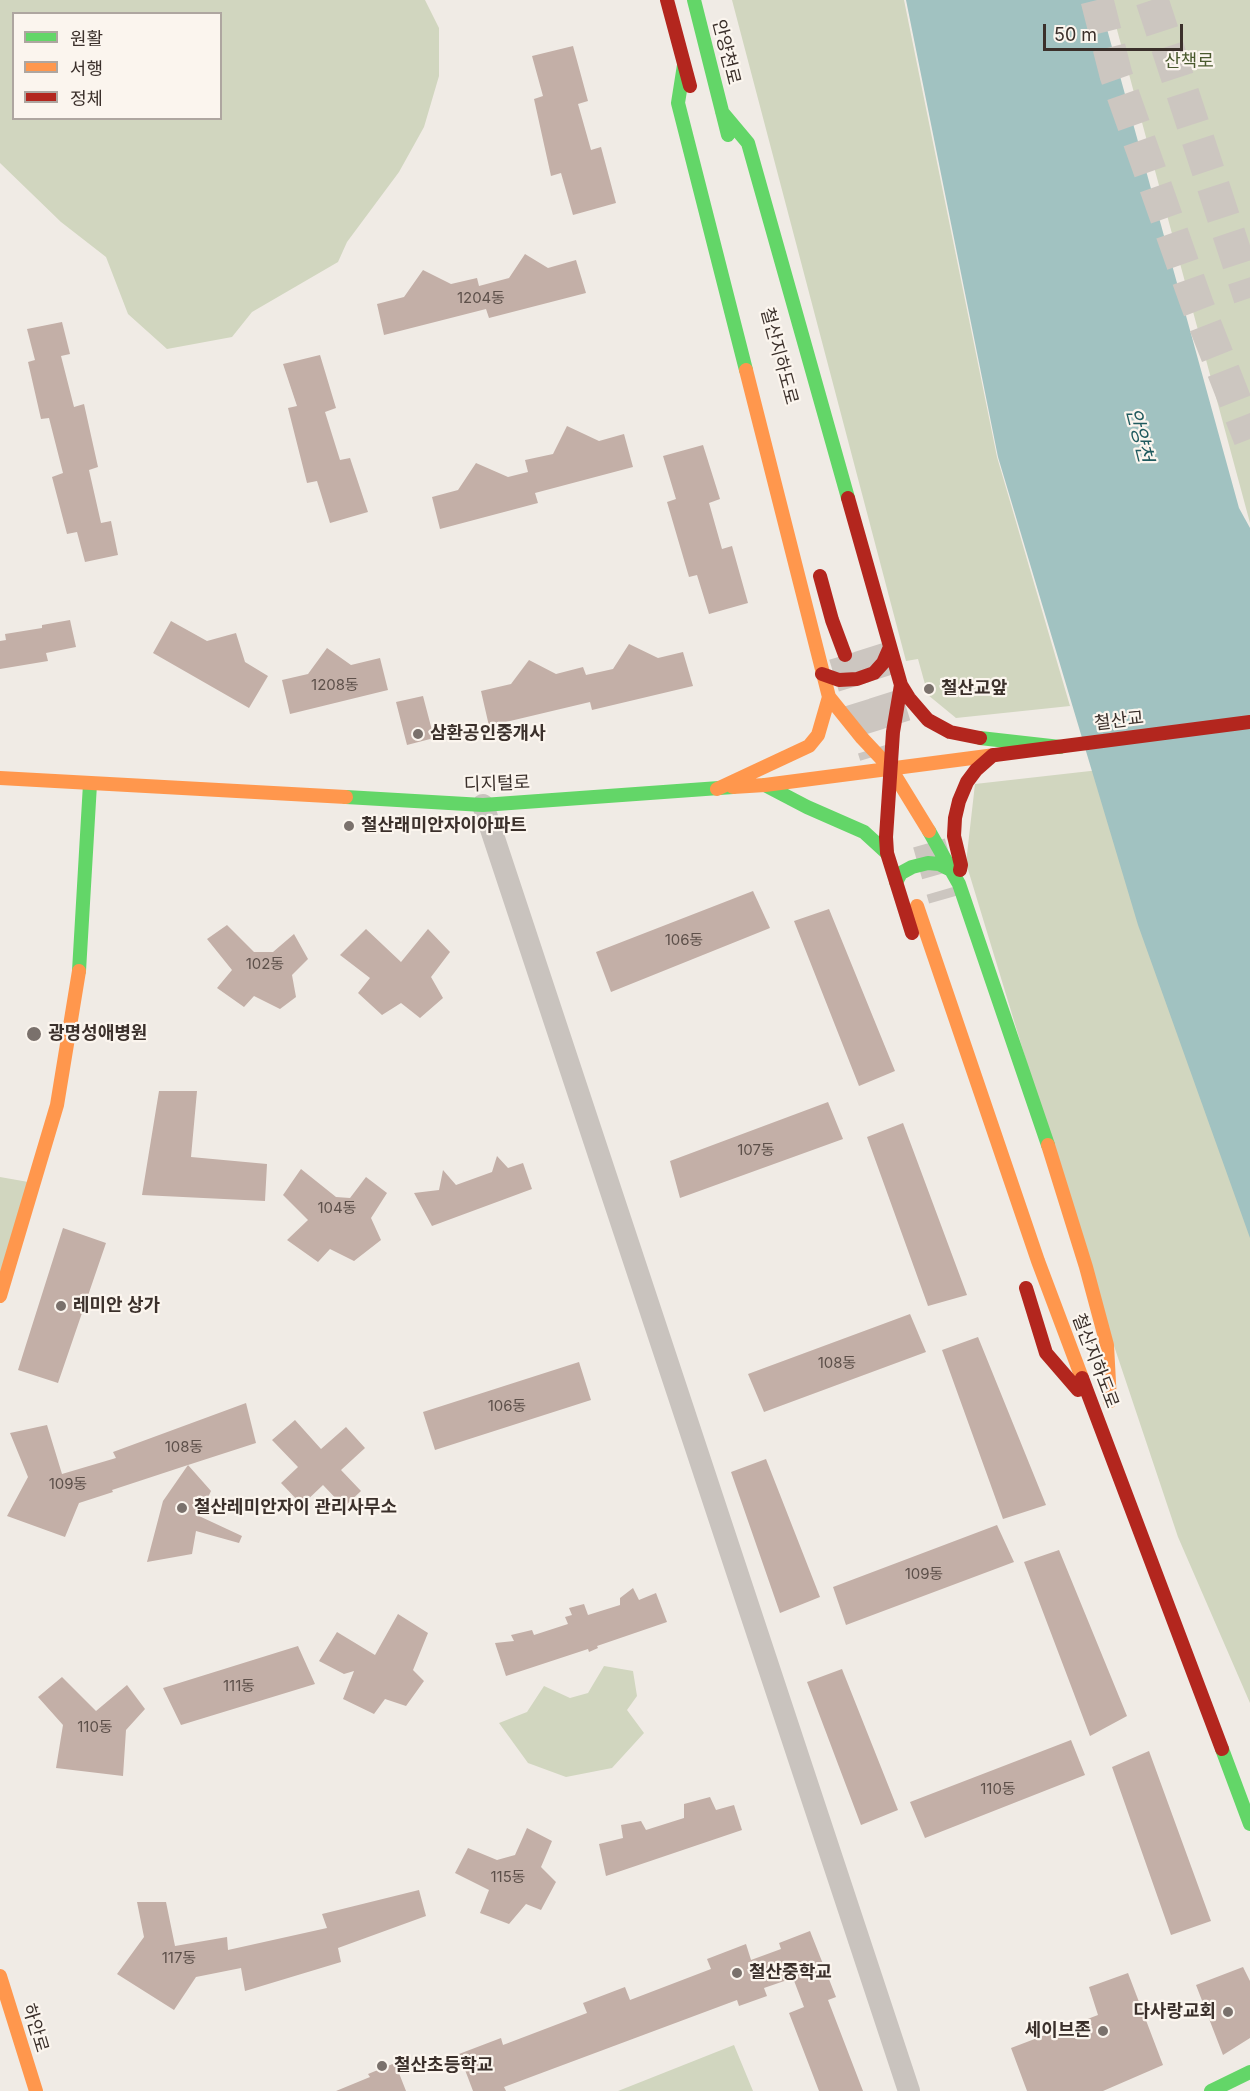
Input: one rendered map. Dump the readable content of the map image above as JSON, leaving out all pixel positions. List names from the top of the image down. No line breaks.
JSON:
{"streets":{"main road":["안양천로","철산지하도로","철산교","디지털로","하안로"]},"crossings":[["철산교","디지털로"]],"water":["안양천"],"parks":["산책로"],"places":["철산교앞","삼환공인중개사","철산래미안자이아파트","광명성애병원","레미안 상가","철산레미안자이 관리사무소","철산중학교","다사랑교회","세이브존","철산초등학교"],"house_numbers":["1204동","1208동","106동","102동","107동","104동","108동","106동","108동","109동","109동","111동","110동","110동","115동","117동"],"legend":["원활","서행","정체"],"scale_bar":"50 m"}
